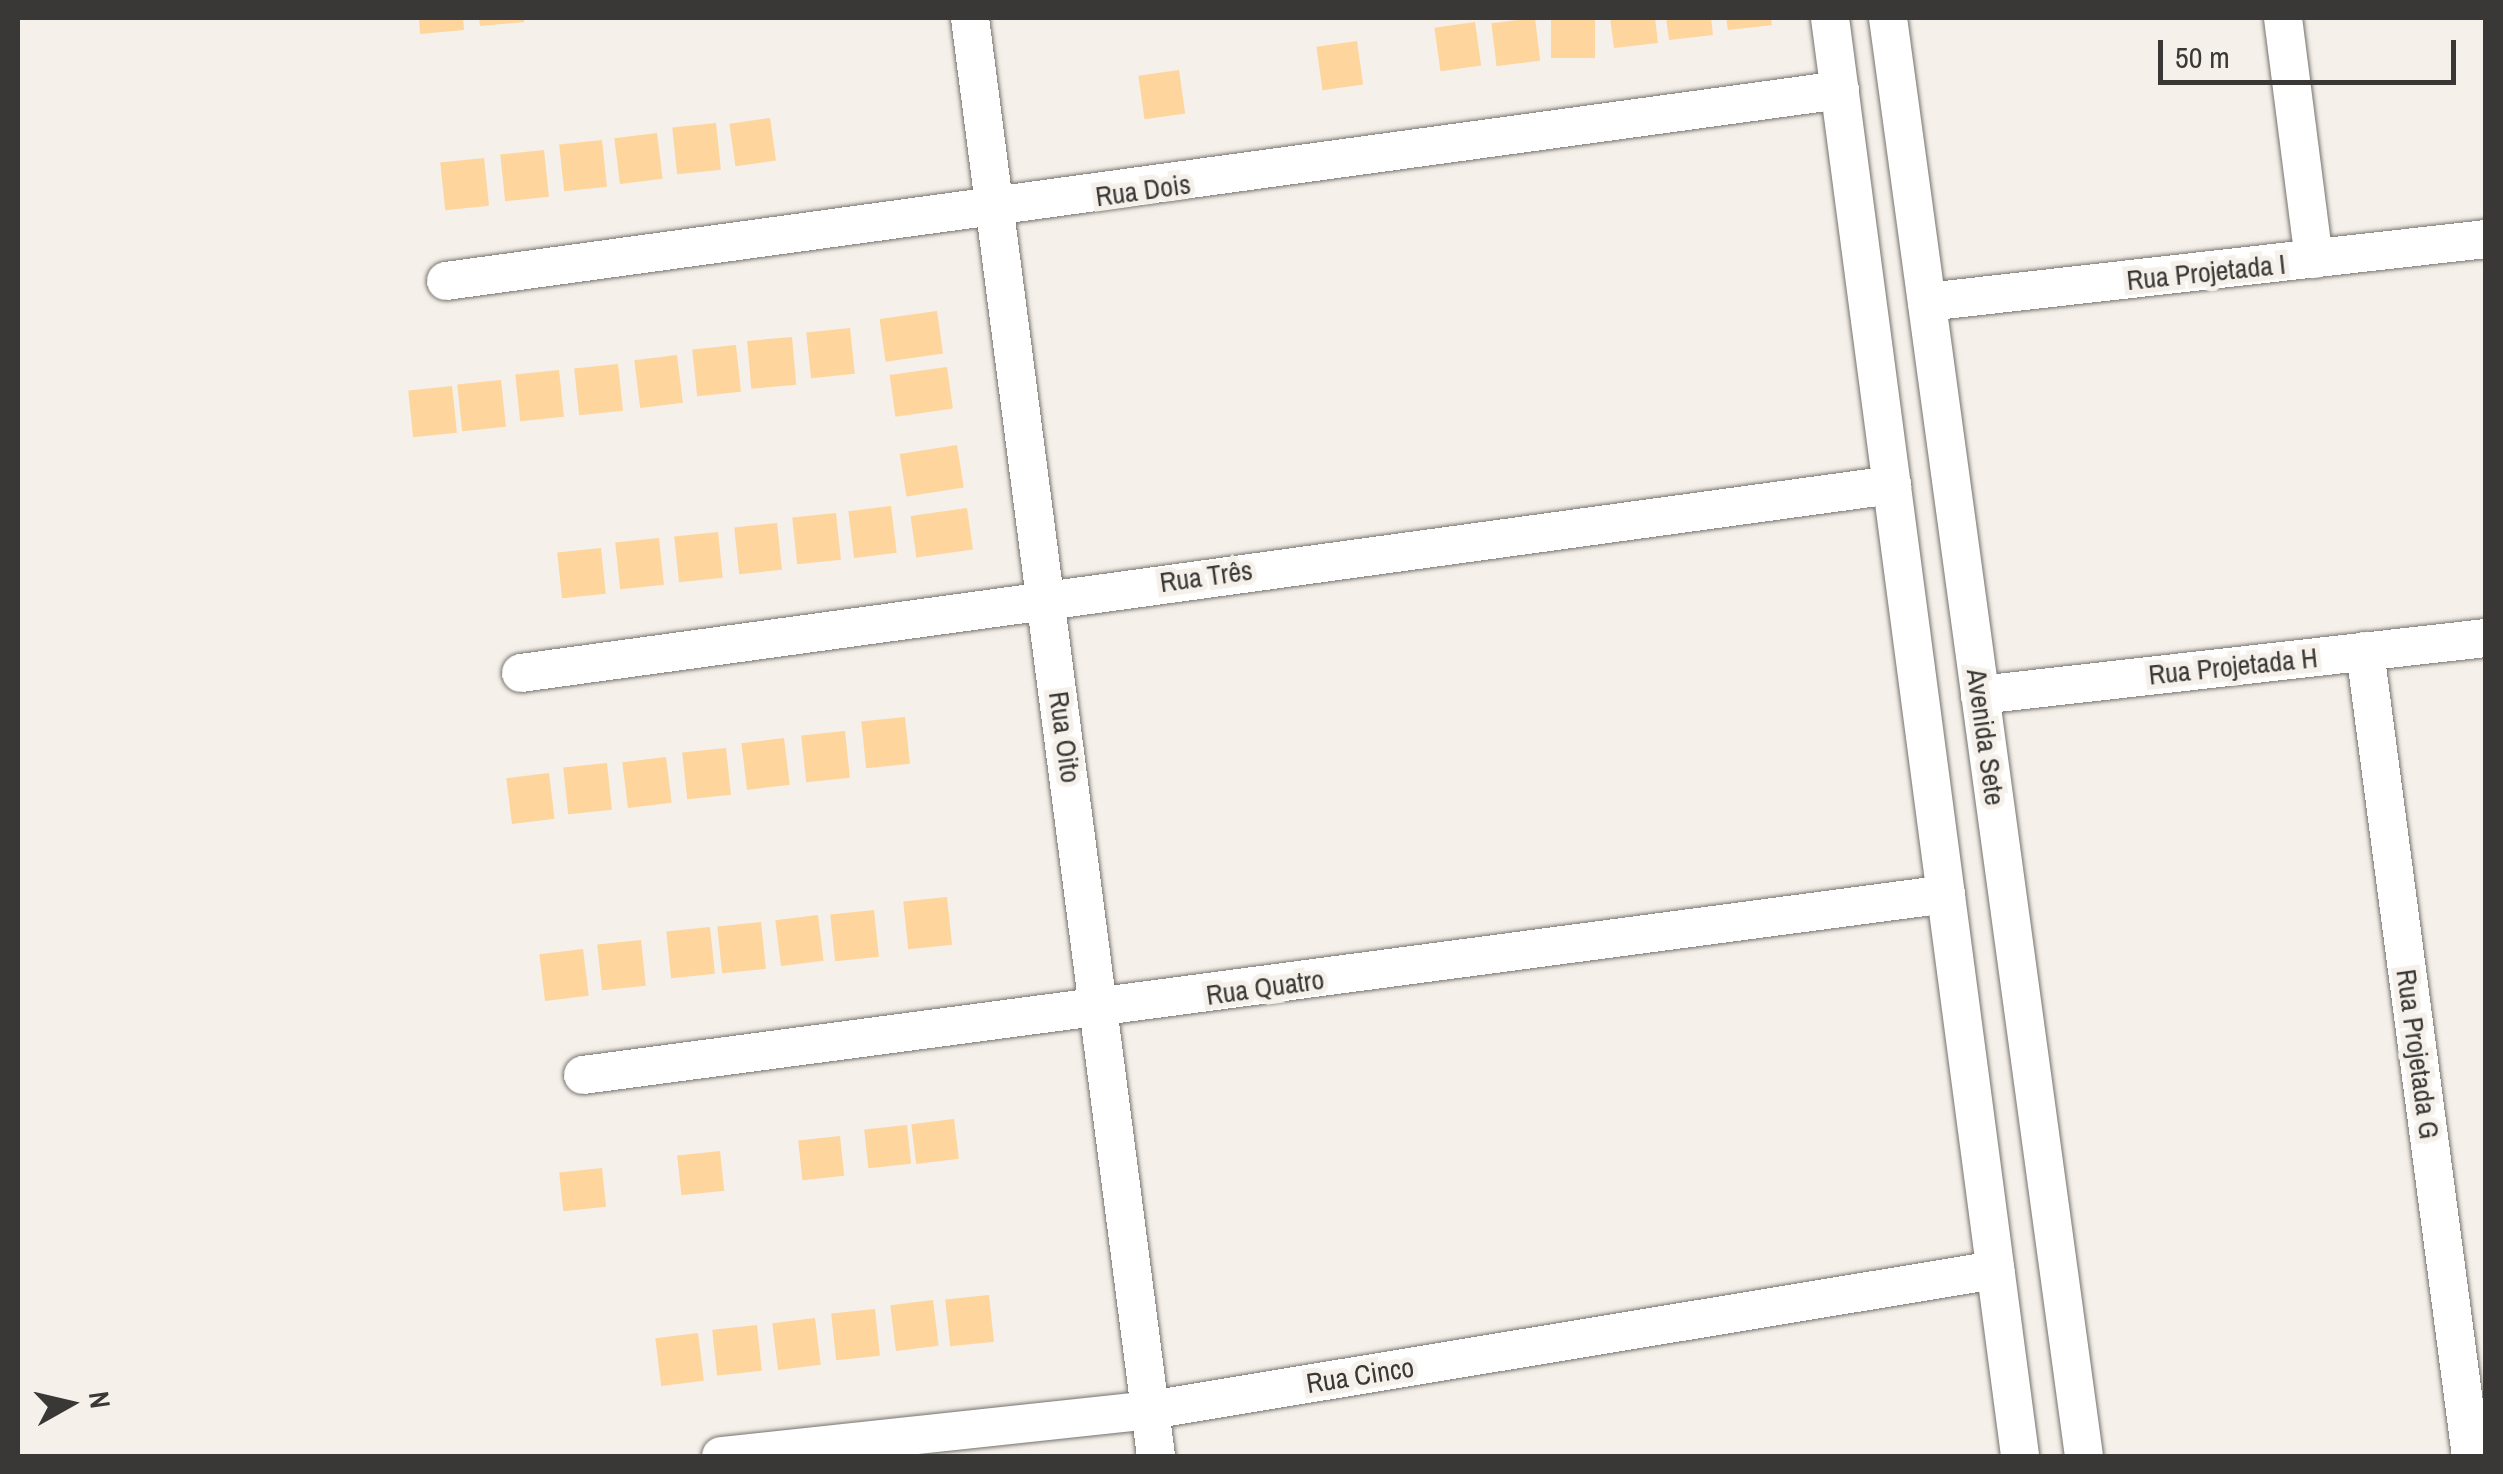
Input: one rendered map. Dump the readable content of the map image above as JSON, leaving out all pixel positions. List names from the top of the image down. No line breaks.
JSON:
{"streets":{"street":["Rua Dois","Rua Projetada I","Rua Três","Rua Projetada H","Rua Oito","Avenida Sete","Rua Quatro","Rua Projetada G","Rua Cinco"]},"crossings":[["Rua Dois","Rua Oito"],["Rua Projetada I","Avenida Sete"],["Rua Três","Rua Oito"],["Rua Projetada H","Avenida Sete"],["Rua Projetada H","Rua Projetada G"],["Rua Oito","Rua Quatro"],["Rua Oito","Rua Cinco"]],"scale_bar":"50 m","north":"right"}
